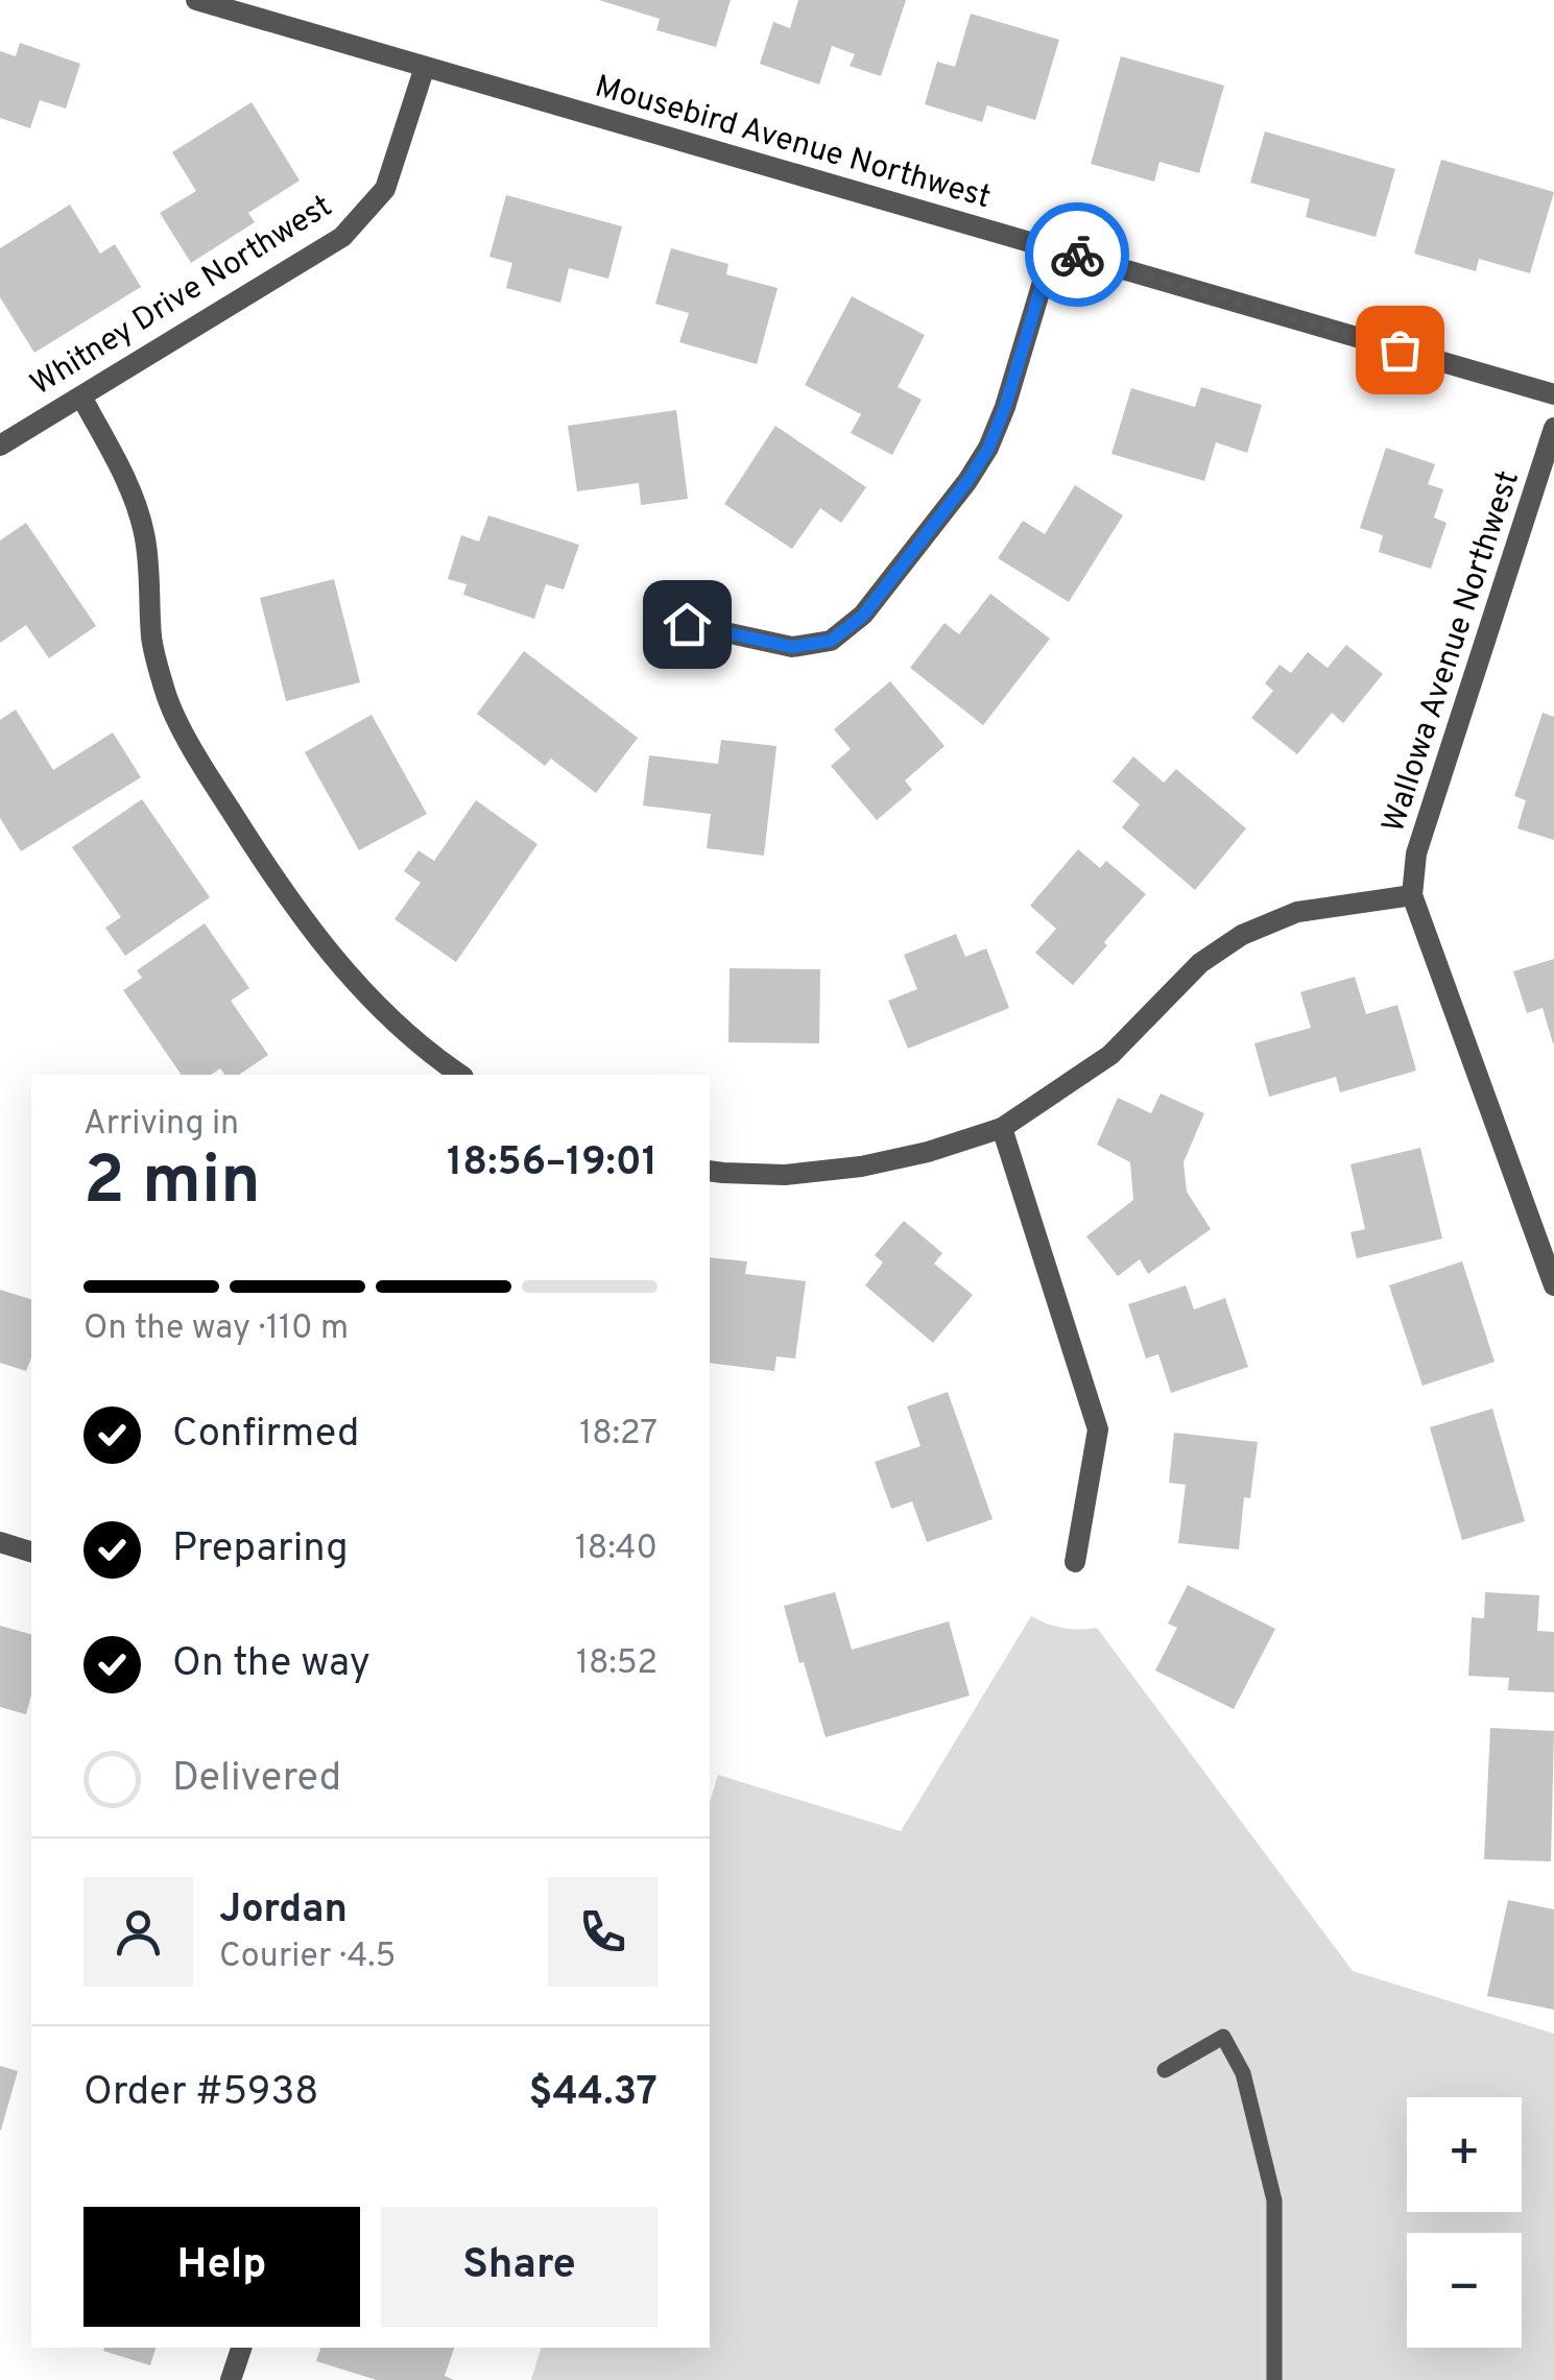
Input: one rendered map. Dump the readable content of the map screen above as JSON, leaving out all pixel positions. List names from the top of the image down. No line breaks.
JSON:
{"streets":{"street":["Mousebird Avenue Northwest","Whitney Drive Northwest","Wallowa Avenue Northwest"]},"crossings":[["Mousebird Avenue Northwest","Whitney Drive Northwest"]],"page":{"heading":["2 min","Arriving in","18:56–19:01"],"panel":["Jordan","Courier · 4.5","Order #5938","$44.37"],"bar":"On the way · 110 m","list":[["Confirmed","18:27"],["Preparing","18:40"],["On the way","18:52"],"Delivered"],"map_buttons":["+","−"],"buttons":["Help","Share"]}}
